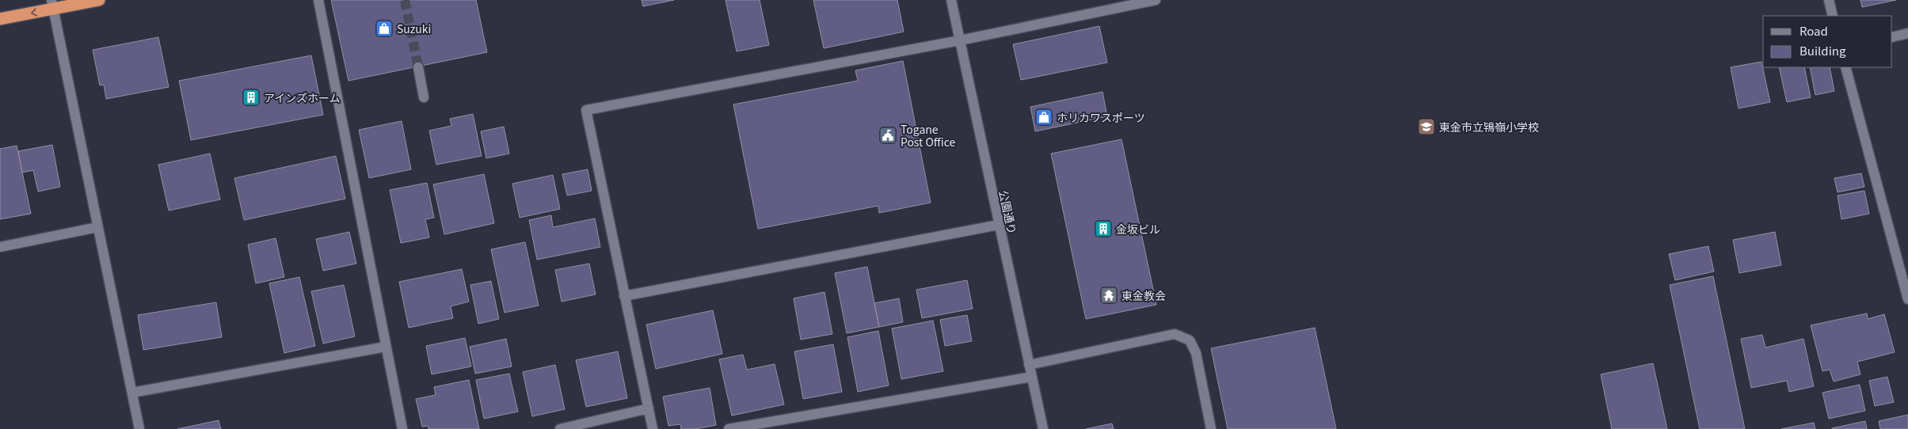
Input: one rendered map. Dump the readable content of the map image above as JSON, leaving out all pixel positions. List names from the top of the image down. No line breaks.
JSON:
{"streets":{"street":["公園通り"]},"places":{"shop":["Suzuki","ホリカワスポーツ"],"building":["アインズホーム","金坂ビル"],"school or university":["東金市立鴇嶺小学校"],"public building":["Togane Post Office"],"temple":["東金教会"]},"legend":["Road","Building"]}
